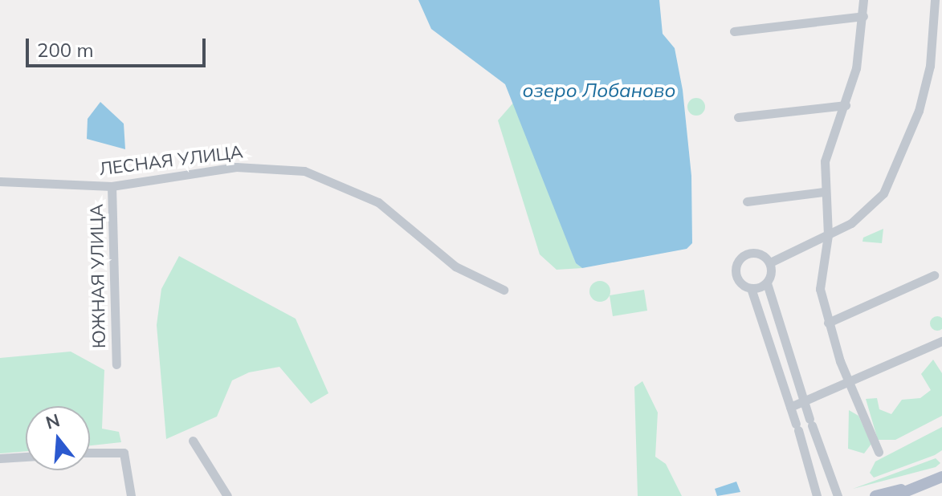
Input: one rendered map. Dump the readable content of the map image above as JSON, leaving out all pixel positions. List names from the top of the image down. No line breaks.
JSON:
{"streets":{"street":["ЛЕСНАЯ УЛИЦА","ЮЖНАЯ УЛИЦА"]},"crossings":[["ЛЕСНАЯ УЛИЦА","ЮЖНАЯ УЛИЦА"]],"water":["озеро Лобаново"],"scale_bar":"200 m","north":"top"}
